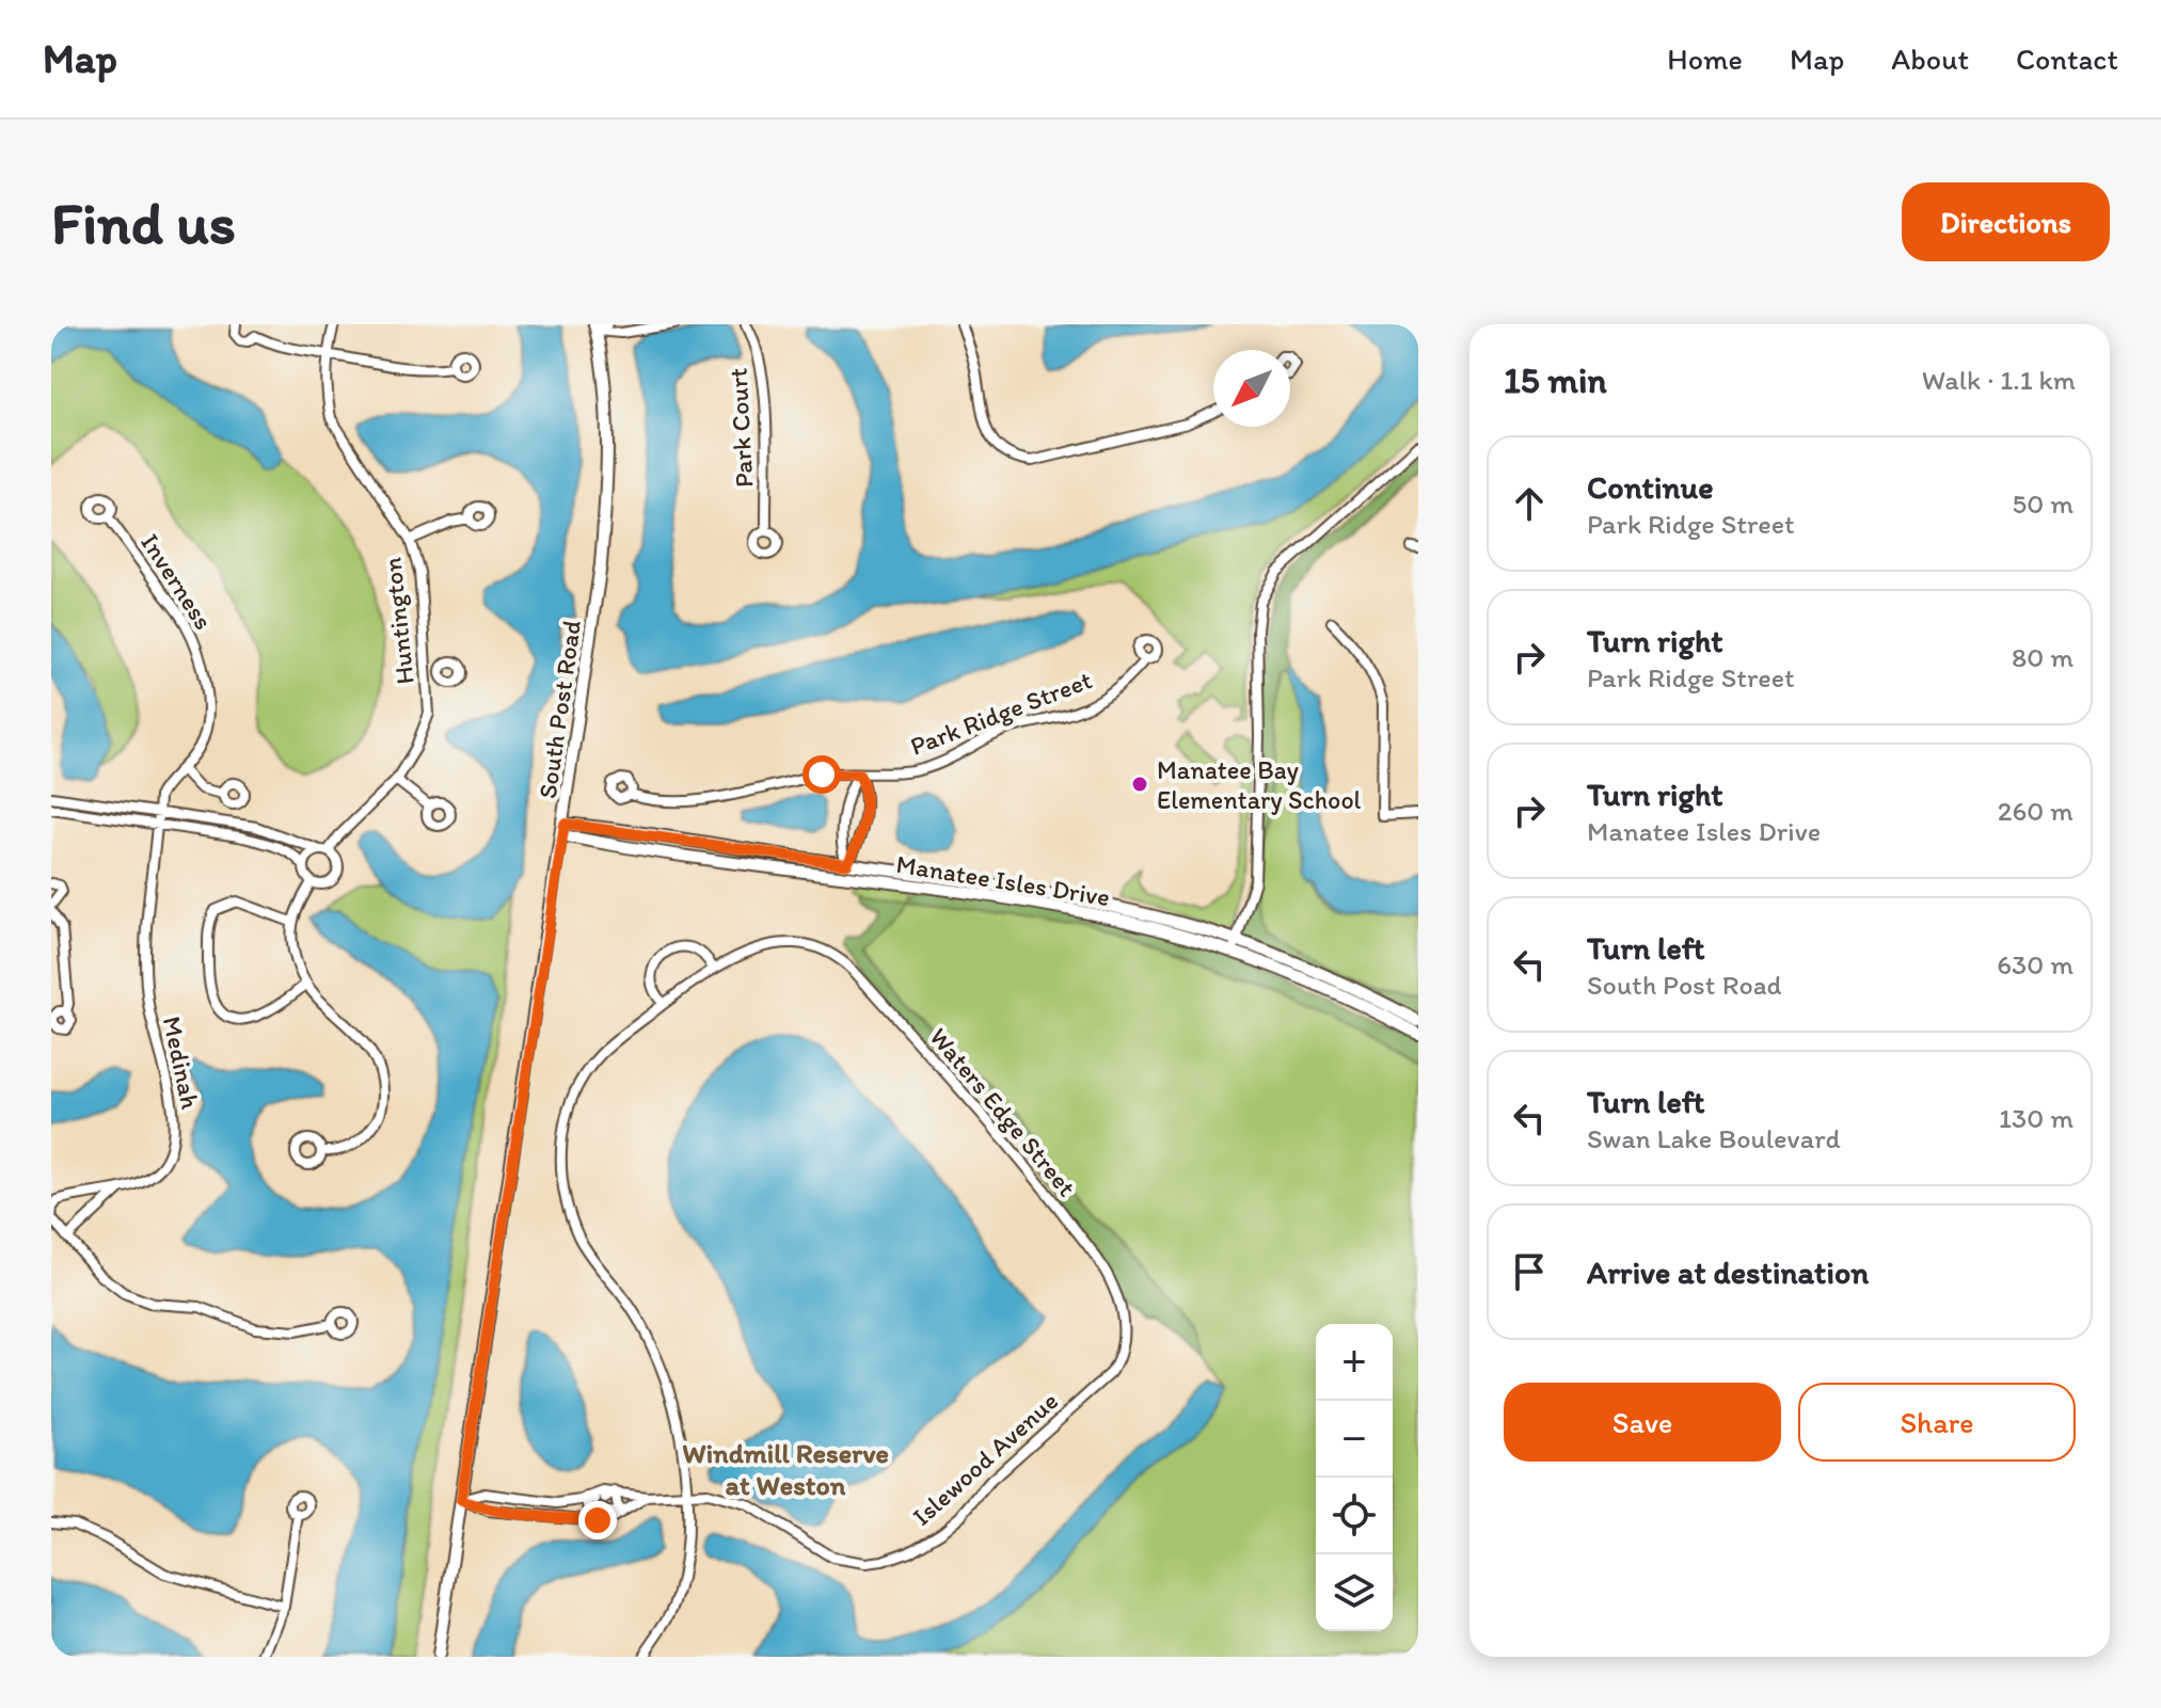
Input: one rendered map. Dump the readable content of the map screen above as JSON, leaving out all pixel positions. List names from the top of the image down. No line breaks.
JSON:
{"streets":{"street":["Park Court","Inverness","Huntington","South Post Road","Park Ridge Street","Manatee Isles Drive","Medinah","Waters Edge Street","Islewood Avenue"]},"crossings":[["Inverness","Medinah"],["South Post Road","Manatee Isles Drive"],["Waters Edge Street","Islewood Avenue"]],"districts":["Windmill Reserve at Weston"],"places":["Manatee Bay Elementary School"],"north":"bottom left","page":{"header":"Map","nav":["Home","Map","About","Contact"],"buttons":["Directions",["Save","Share"]],"title":"Find us","heading":["15 min","Walk · 1.1 km"],"list":[["Continue","Park Ridge Street","50 m"],["Turn right","Park Ridge Street","80 m"],["Turn right","Manatee Isles Drive","260 m"],["Turn left","South Post Road","630 m"],["Turn left","Swan Lake Boulevard","130 m"],"Arrive at destination"],"map_buttons":["+","−"]}}
